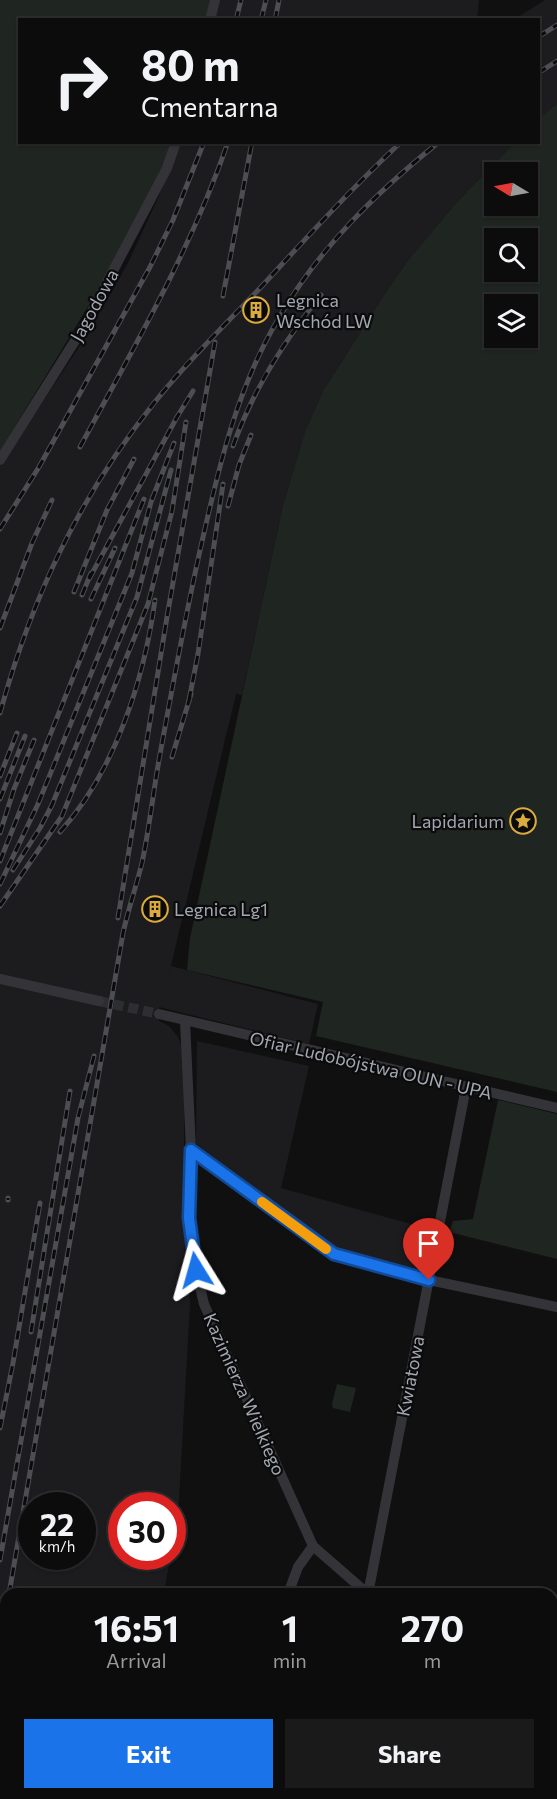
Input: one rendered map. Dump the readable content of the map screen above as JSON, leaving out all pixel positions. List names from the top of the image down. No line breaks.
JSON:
{"streets":{"street":["Jagodowa","Ofiar Ludobójstwa OUN - UPA","Kwiatowa","Kazimierza Wielkiego"]},"crossings":[["Ofiar Ludobójstwa OUN - UPA","Kwiatowa"],["Ofiar Ludobójstwa OUN - UPA","Kazimierza Wielkiego"]],"places":{"building":["Legnica Wschód LW","Legnica Lg1"],"place":["Lapidarium"]},"north":"left","page":{"turn":["80 m","Cmentarna"],"speed":"22 km/h","limit":"30","eta":["16:51","Arrival","1","min","270","m"],"buttons":["Exit","Share"]}}
